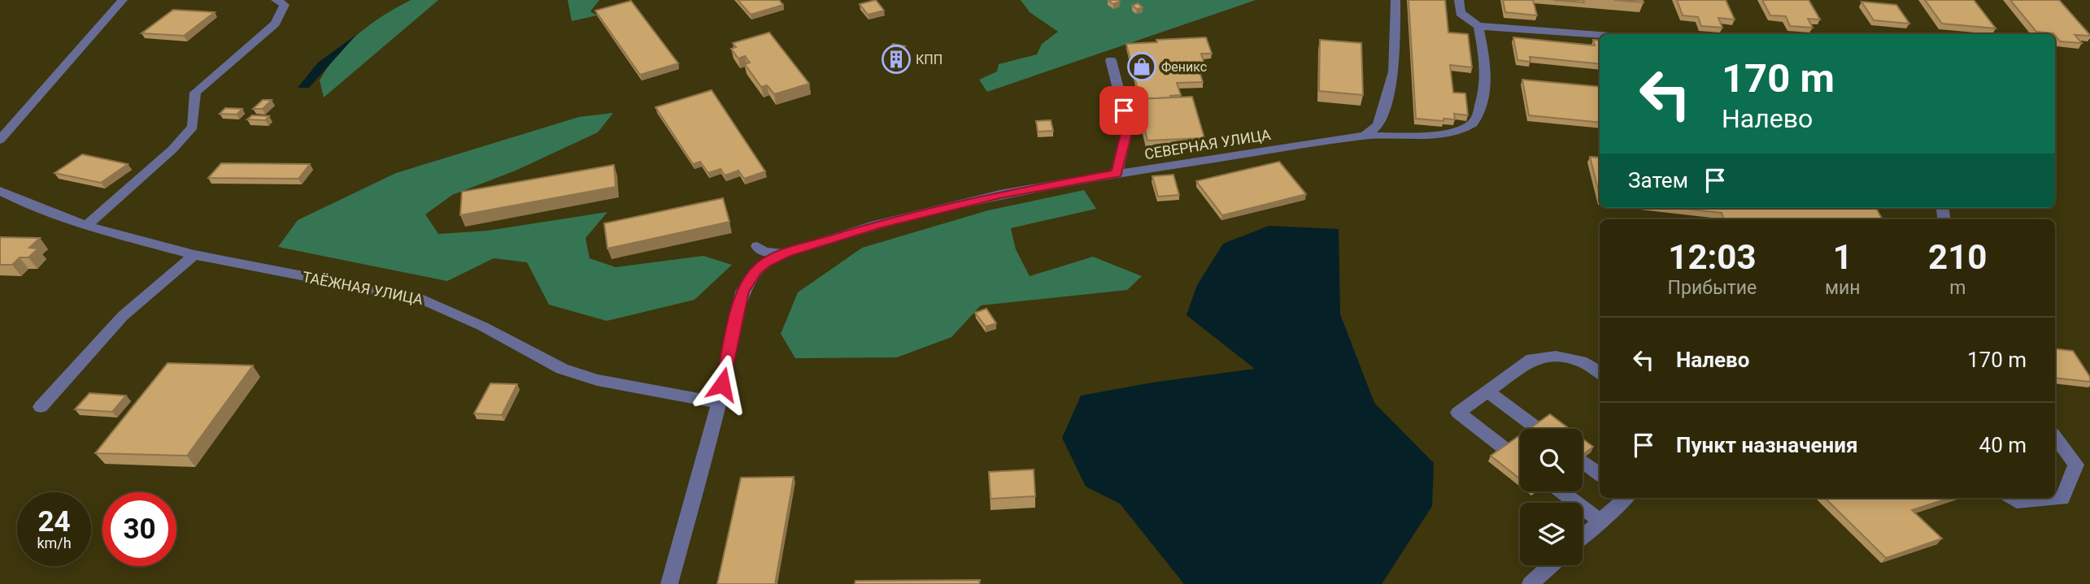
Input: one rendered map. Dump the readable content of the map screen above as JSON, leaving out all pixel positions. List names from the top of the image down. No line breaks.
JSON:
{"streets":{"street":["СЕВЕРНАЯ УЛИЦА","ТАЁЖНАЯ УЛИЦА"]},"crossings":[["СЕВЕРНАЯ УЛИЦА","ТАЁЖНАЯ УЛИЦА"]],"places":{"building":["КПП"],"shop":["Феникс"]},"page":{"turn":["170 m","Налево"],"then":"Затем","eta":["12:03","Прибытие","1","мин","210","m"],"list":[{"name":"Налево","value":"170 m"},{"name":"Пункт назначения","value":"40 m"}],"speed":"24 km/h","limit":"30"}}
